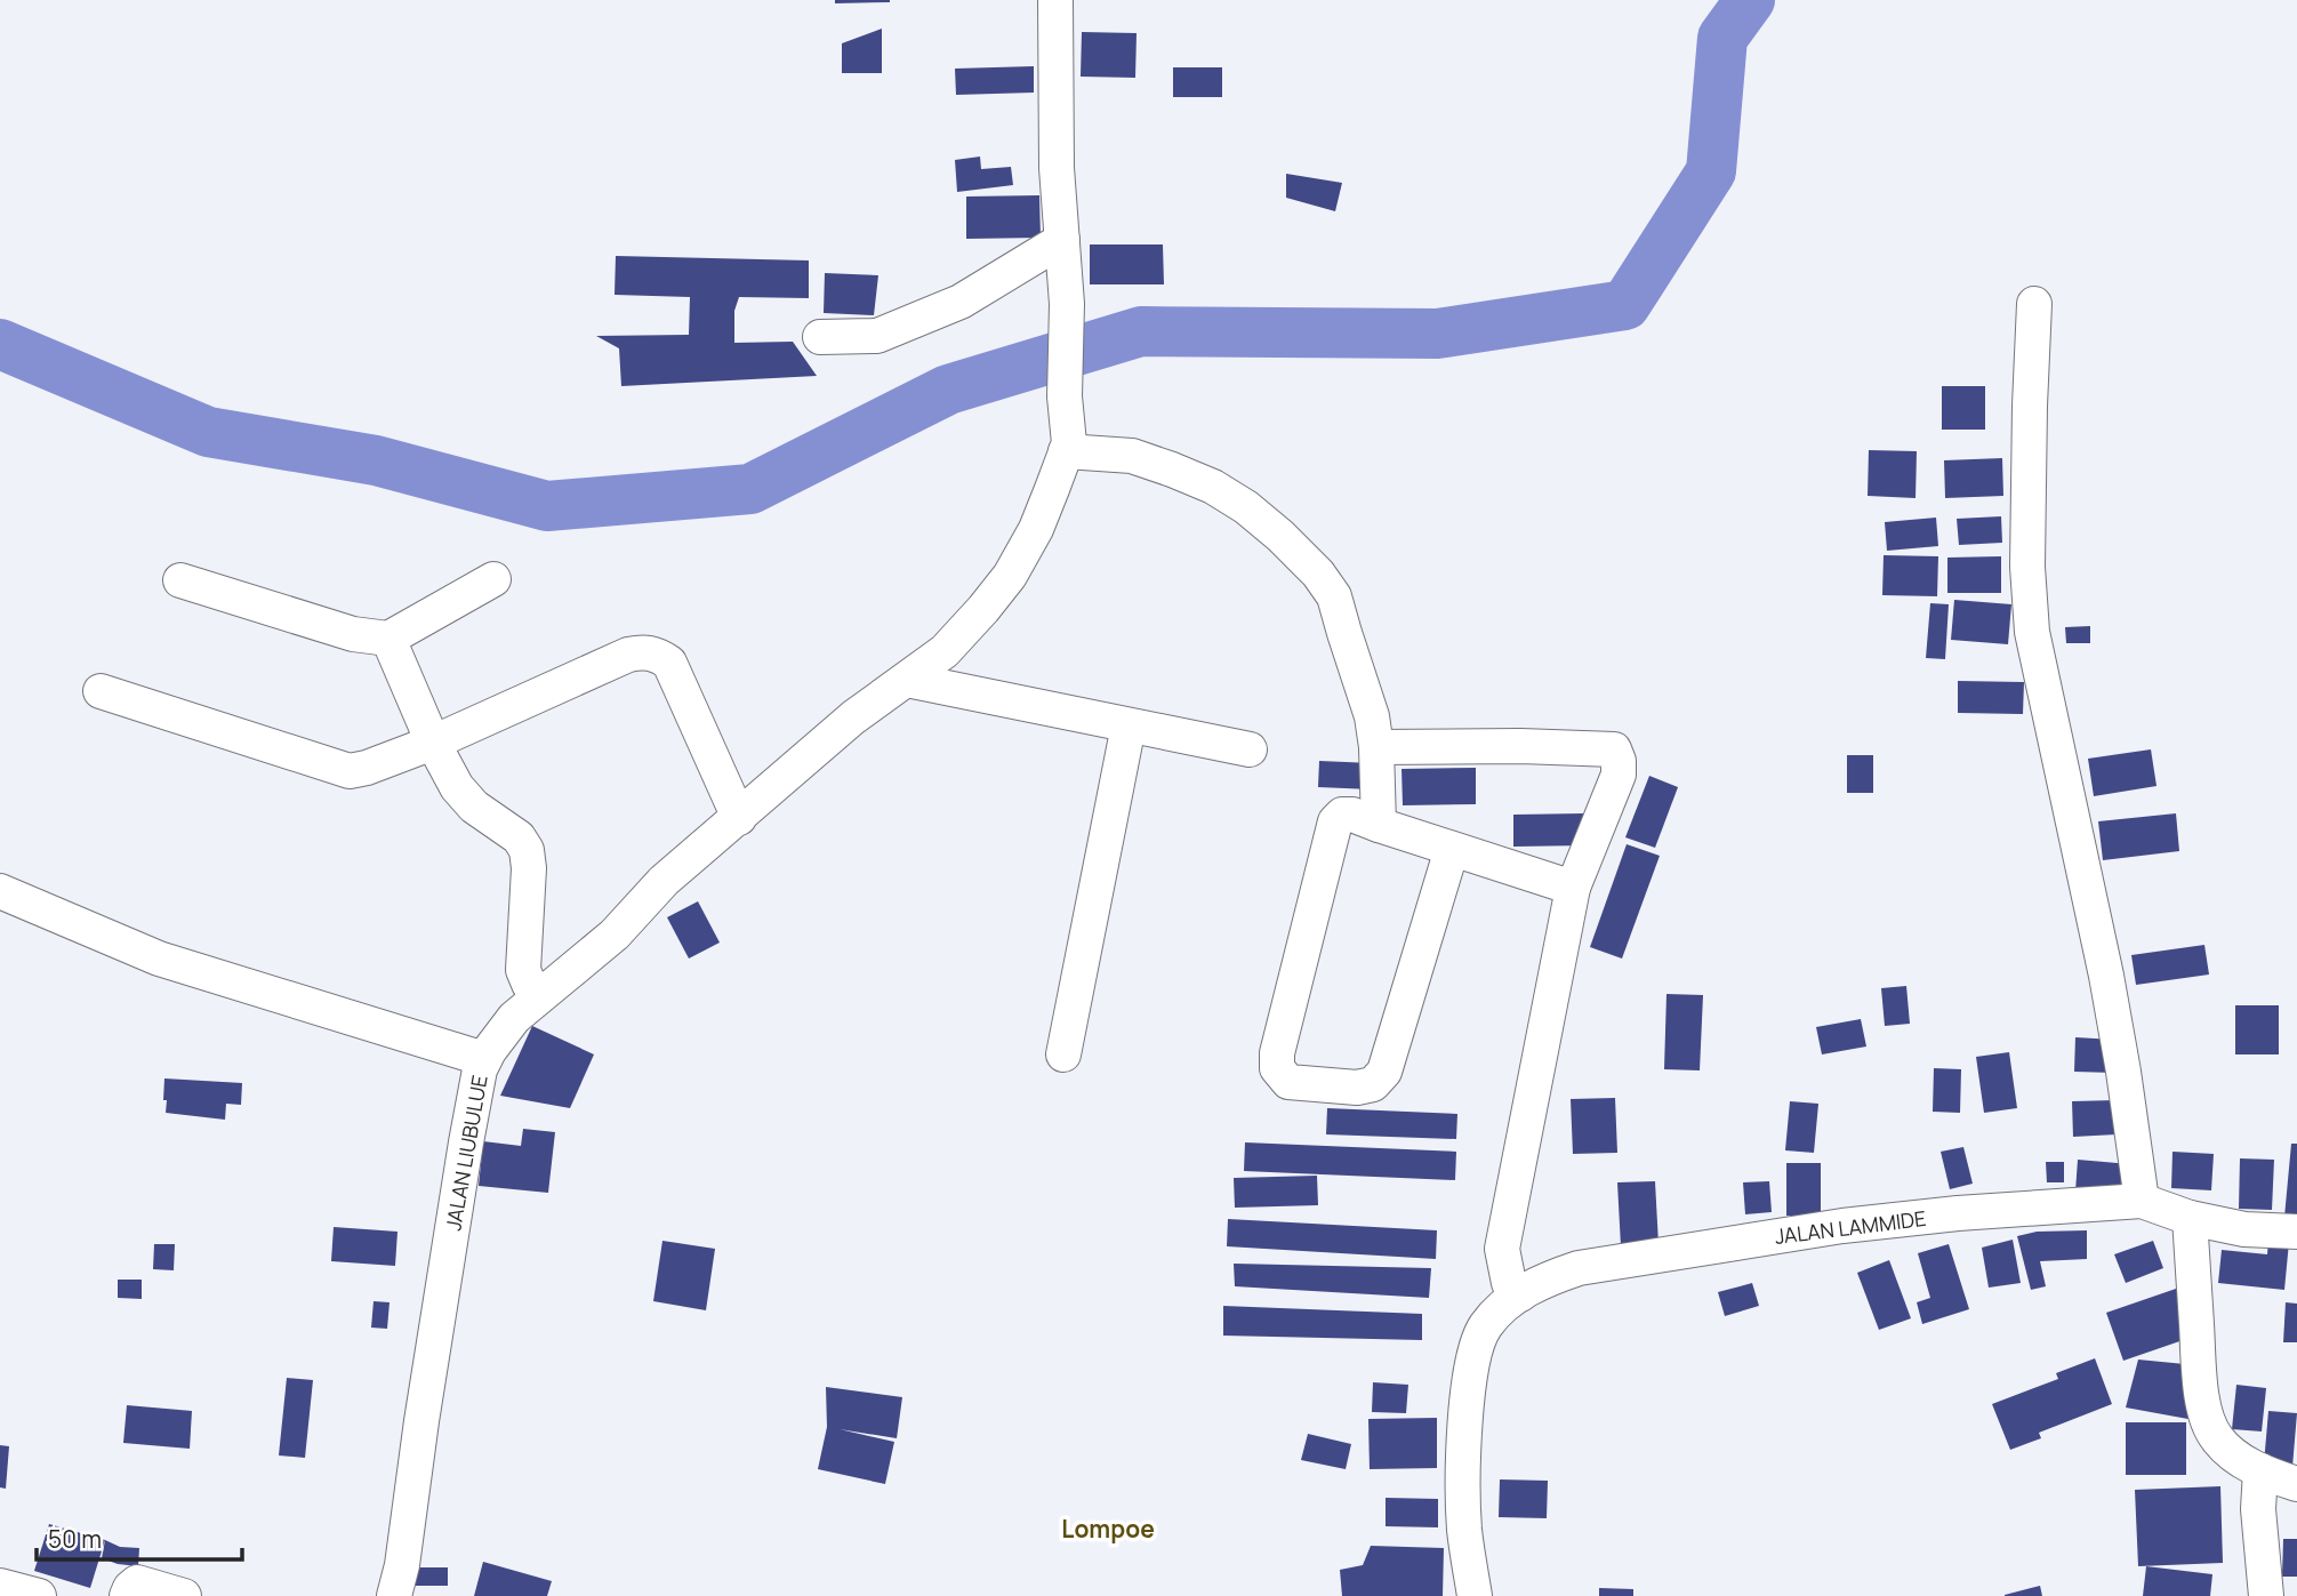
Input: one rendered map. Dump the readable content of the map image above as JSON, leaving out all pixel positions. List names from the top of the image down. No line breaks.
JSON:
{"streets":{"street":["JALAN LIUBULUE","JALAN LAMMIDE"]},"districts":["Lompoe"],"scale_bar":"50 m"}
